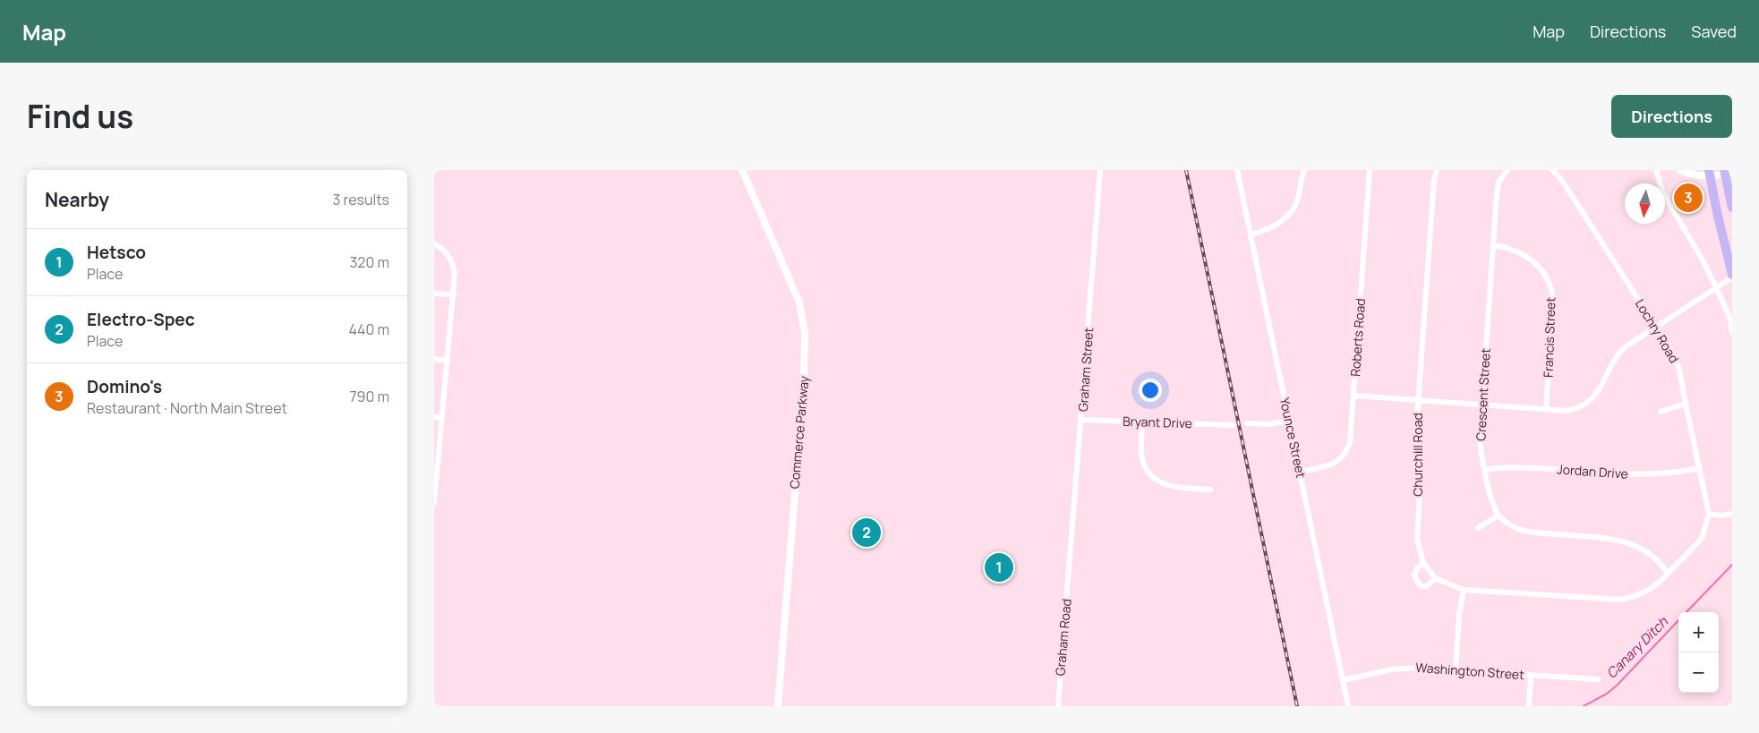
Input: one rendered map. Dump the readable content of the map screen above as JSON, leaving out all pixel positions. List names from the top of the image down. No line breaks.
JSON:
{"streets":{"street":["Lochry Road","Roberts Road","Francis Street","Graham Street","Crescent Street","Bryant Drive","Commerce Parkway","Younce Street","Churchill Road","Jordan Drive","Graham Road","Washington Street"]},"crossings":[["Lochry Road","Jordan Drive"],["Roberts Road","Younce Street"],["Francis Street","Crescent Street"],["Graham Street","Bryant Drive"],["Graham Street","Graham Road"],["Crescent Street","Jordan Drive"],["Younce Street","Washington Street"]],"water":["Canary Ditch"],"north":"bottom","page":{"header":"Map","nav":["Map","Directions","Saved"],"title":"Find us","buttons":"Directions","heading":["Nearby","3 results"],"pins":["3","2","1"],"list":[{"mark":"1","name":"Hetsco","note":"Place","value":"320 m"},{"mark":"2","name":"Electro-Spec","note":"Place","value":"440 m"},{"mark":"3","name":"Domino's","note":"Restaurant · North Main Street","value":"790 m"}],"map_buttons":["+","−"]}}
